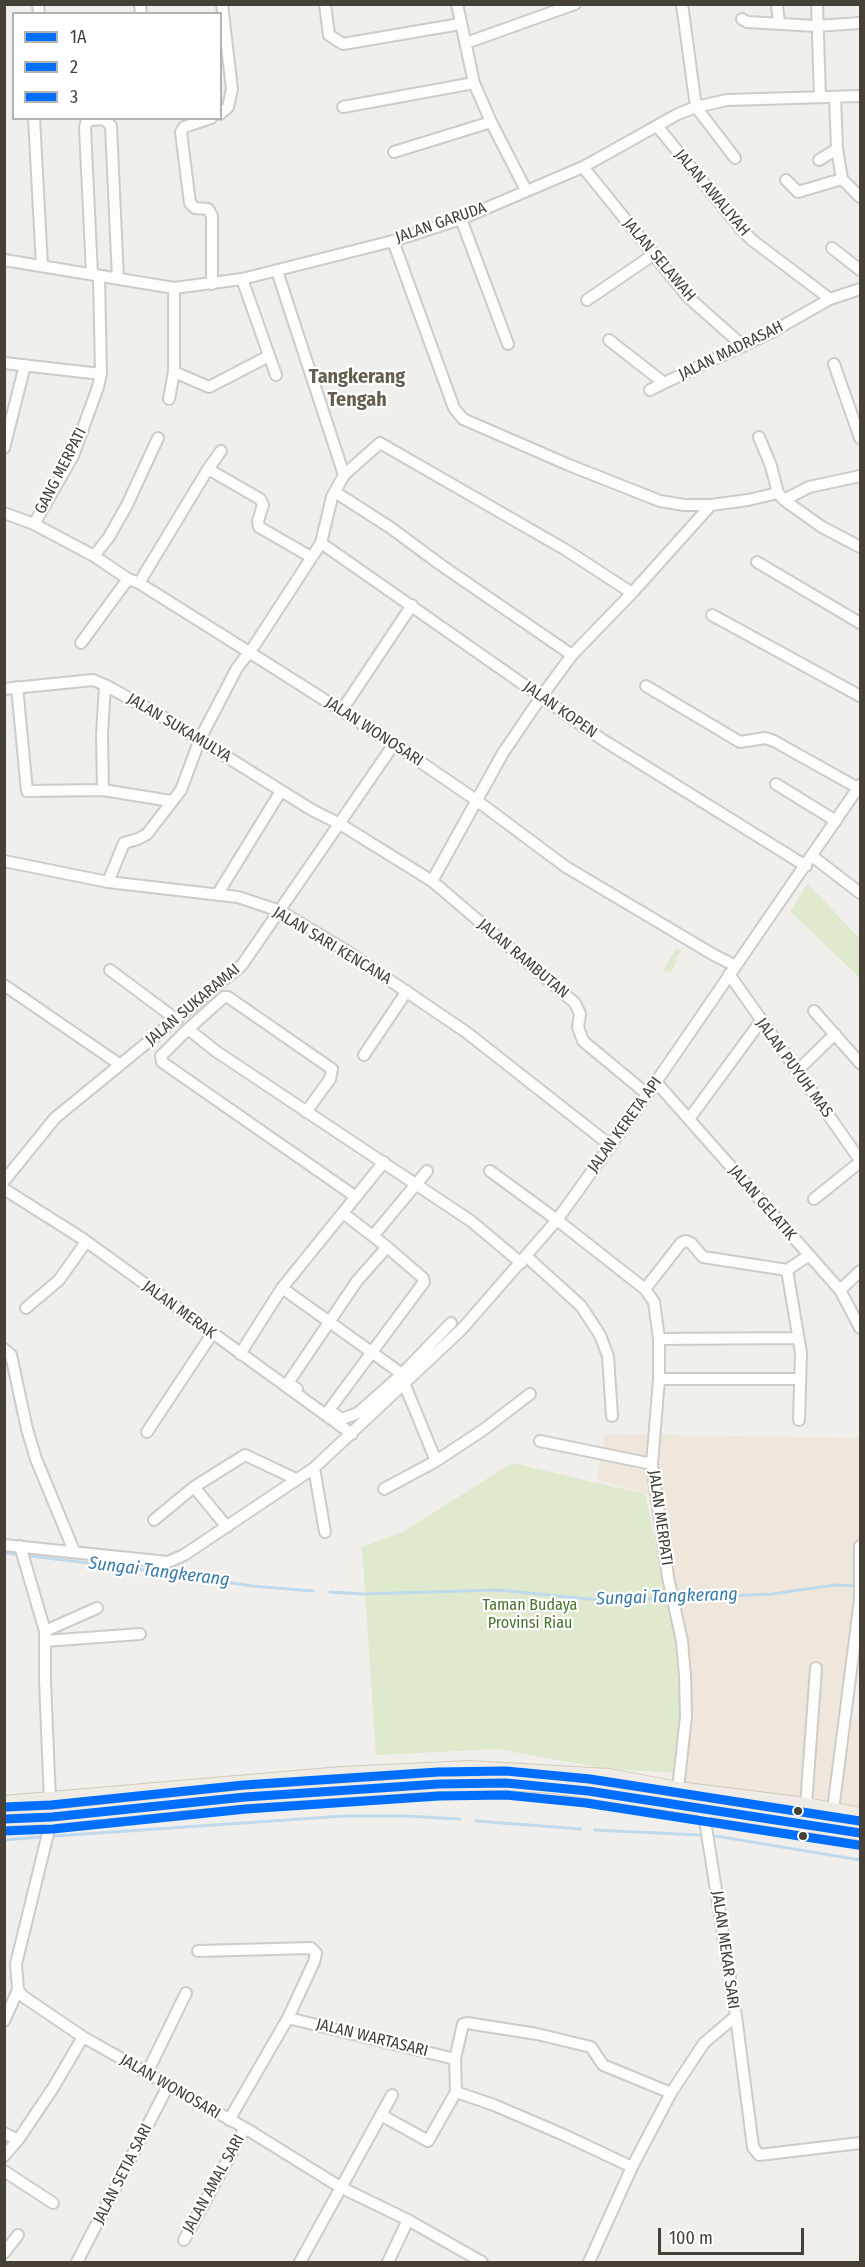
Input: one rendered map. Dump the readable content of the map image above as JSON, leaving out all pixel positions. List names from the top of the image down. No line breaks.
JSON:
{"streets":{"street":["JALAN AWALIYAH","JALAN GARUDA","JALAN SELAWAH","JALAN MADRASAH","GANG MERPATI","JALAN KOPEN","JALAN SUKAMULYA","JALAN WONOSARI","JALAN SARI KENCANA","JALAN RAMBUTAN","JALAN SUKARAMAI","JALAN PUYUH MAS","JALAN KERETA API","JALAN GELATIK","JALAN MERAK","JALAN MERPATI","JALAN MEKAR SARI","JALAN WARTASARI","JALAN SETIA SARI","JALAN AMAL SARI"]},"crossings":[["JALAN AWALIYAH","JALAN GARUDA"],["JALAN AWALIYAH","JALAN MADRASAH"],["JALAN GARUDA","JALAN SELAWAH"],["JALAN GARUDA","GANG MERPATI"],["JALAN SELAWAH","JALAN MADRASAH"],["GANG MERPATI","JALAN WONOSARI"],["JALAN KOPEN","JALAN KERETA API"],["JALAN SUKAMULYA","JALAN RAMBUTAN"],["JALAN SUKAMULYA","JALAN SUKARAMAI"],["JALAN WONOSARI","JALAN SUKARAMAI"],["JALAN WONOSARI","JALAN PUYUH MAS"],["JALAN WONOSARI","JALAN KERETA API"],["JALAN WONOSARI","JALAN SETIA SARI"],["JALAN WONOSARI","JALAN AMAL SARI"],["JALAN SARI KENCANA","JALAN SUKARAMAI"],["JALAN SARI KENCANA","JALAN KERETA API"],["JALAN RAMBUTAN","JALAN SUKARAMAI"],["JALAN RAMBUTAN","JALAN KERETA API"],["JALAN PUYUH MAS","JALAN KERETA API"],["JALAN KERETA API","JALAN GELATIK"],["JALAN KERETA API","JALAN MERAK"],["JALAN KERETA API","JALAN MERPATI"]],"districts":["Tangkerang Tengah"],"water":["Sungai Tangkerang"],"parks":["Taman Budaya Provinsi Riau"],"lines":["transit line 3","transit line 1A","transit line 2"],"legend":["1A","2","3"],"scale_bar":"100 m"}
